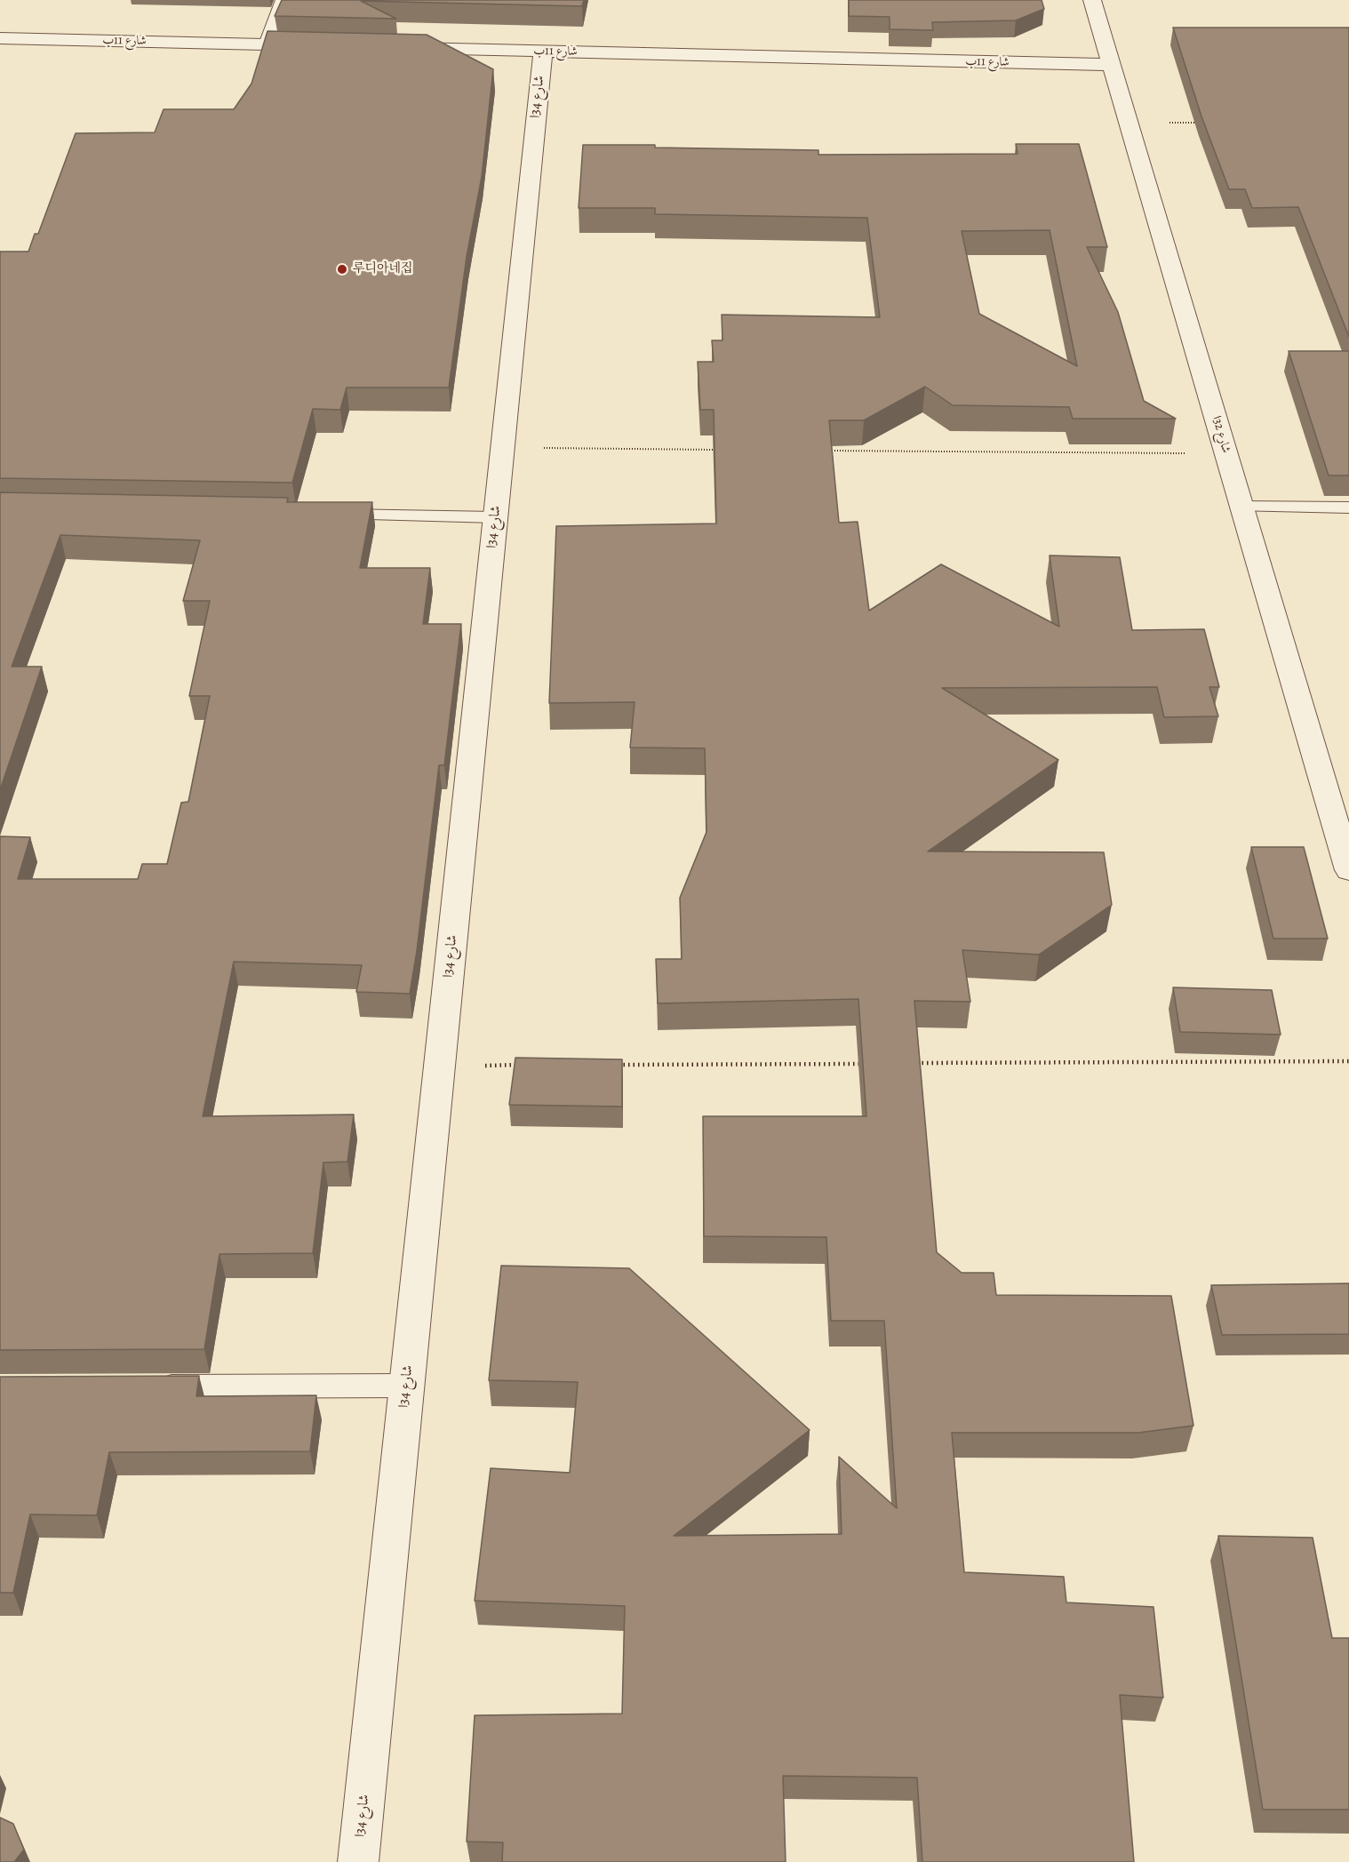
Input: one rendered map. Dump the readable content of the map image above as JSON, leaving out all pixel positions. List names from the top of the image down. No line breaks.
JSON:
{"streets":{"street":["شارع 11ب","شارع 34ا","شارع 32ا"]},"crossings":[["شارع 11ب","شارع 34ا"],["شارع 11ب","شارع 32ا"]],"places":["루디아네집"]}
